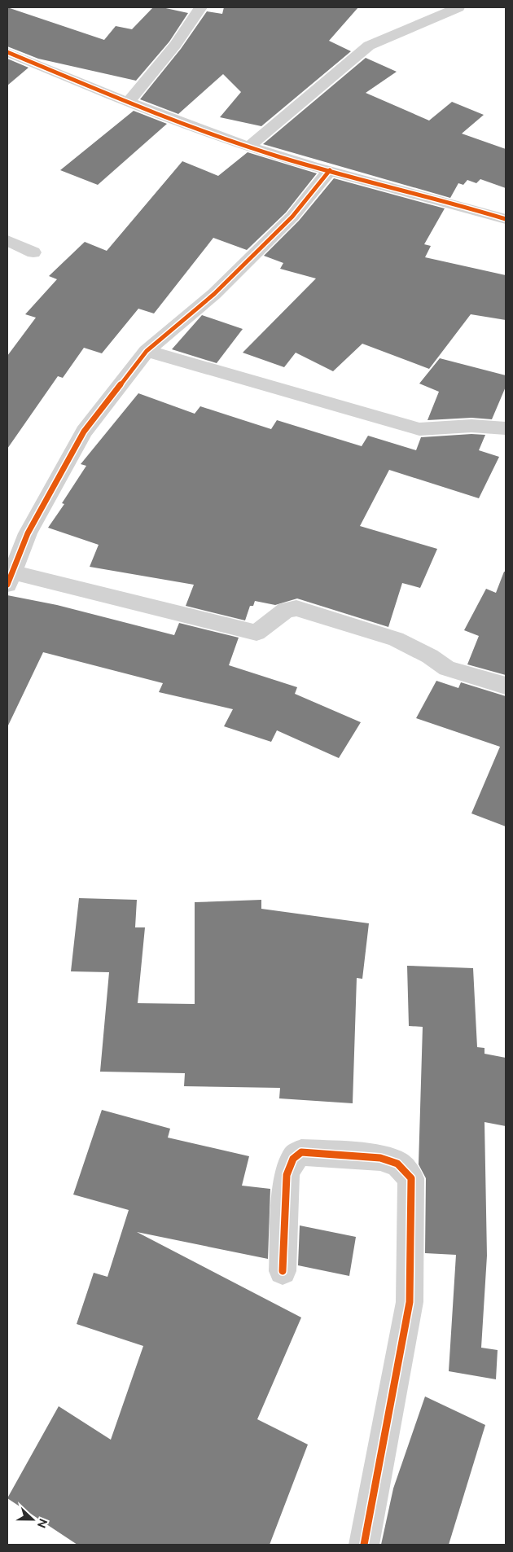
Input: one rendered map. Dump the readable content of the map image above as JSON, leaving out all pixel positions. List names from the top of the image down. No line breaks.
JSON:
{"north":"right"}
